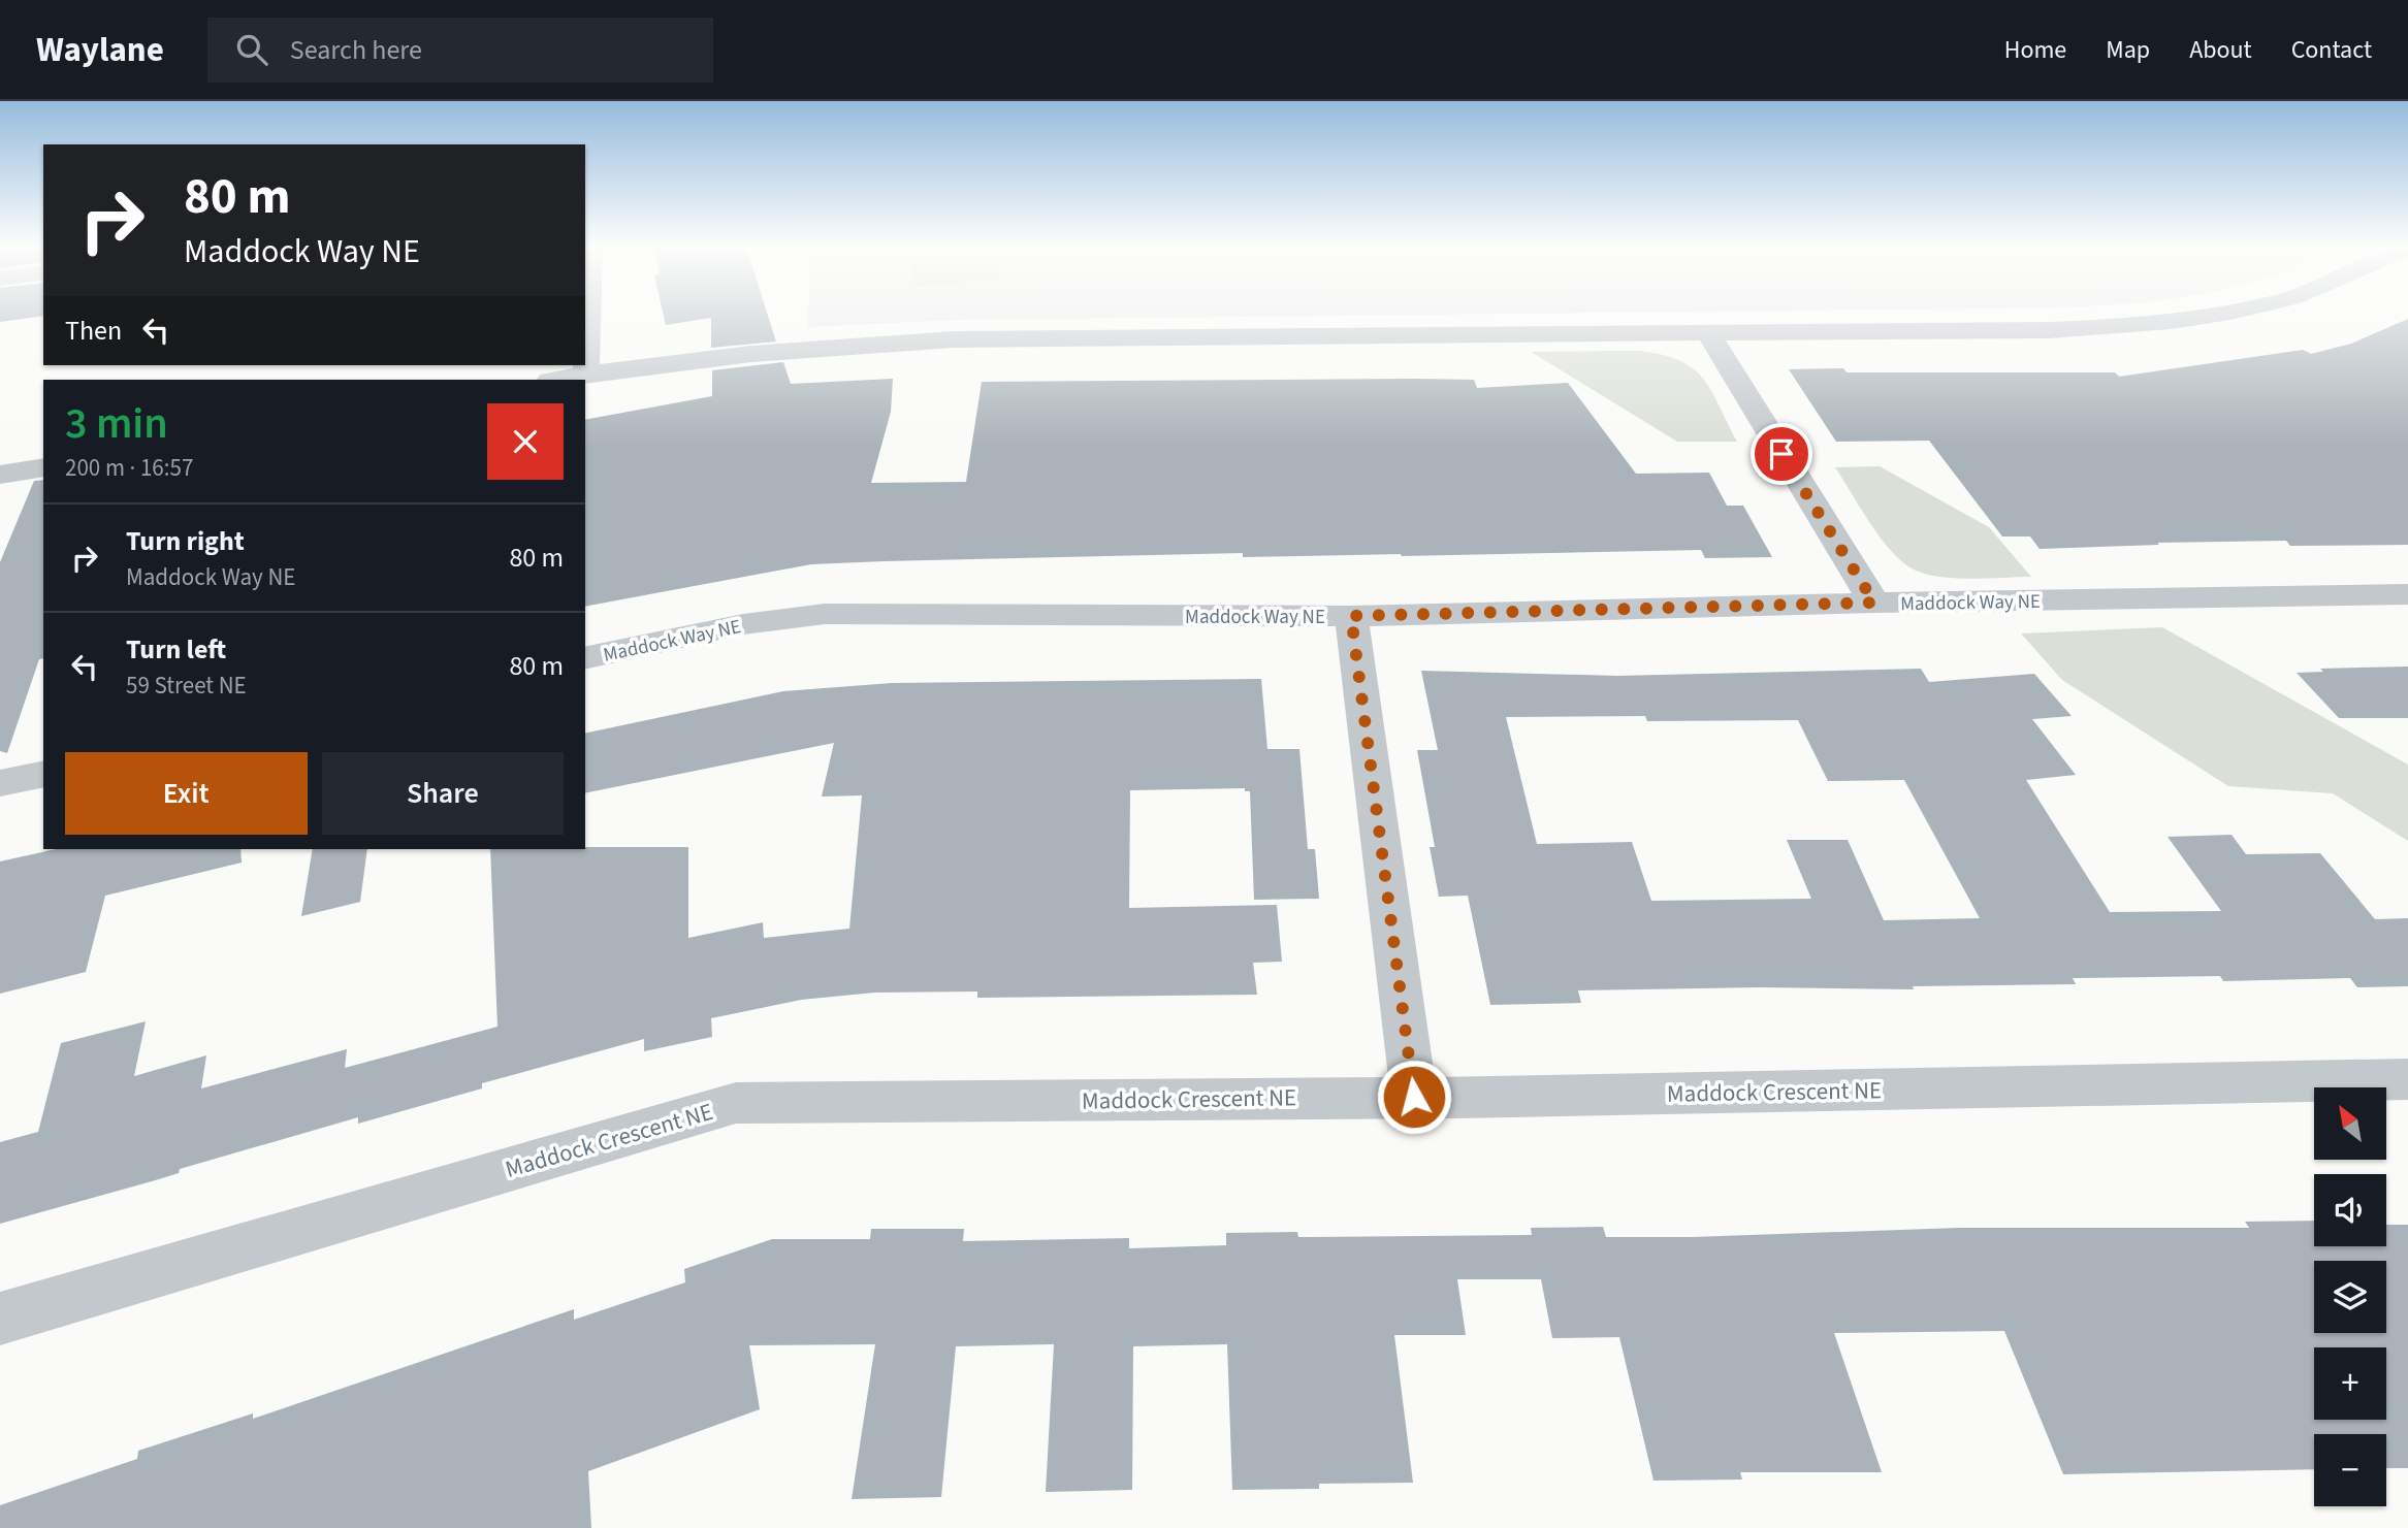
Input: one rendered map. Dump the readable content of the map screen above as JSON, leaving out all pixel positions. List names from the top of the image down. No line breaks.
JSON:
{"streets":{"street":["Maddock Way NE","Maddock Crescent NE"]},"north":"top left","page":{"header":"Waylane","search":"Search here","nav":["Home","Map","About","Contact"],"turn":["80 m","Maddock Way NE"],"then":"Then","heading":["3 min","200 m · 16:57"],"list":[{"name":"Turn right","note":"Maddock Way NE","value":"80 m"},{"name":"Turn left","note":"59 Street NE","value":"80 m"}],"buttons":["Exit","Share"],"map_buttons":["+","−"]}}
